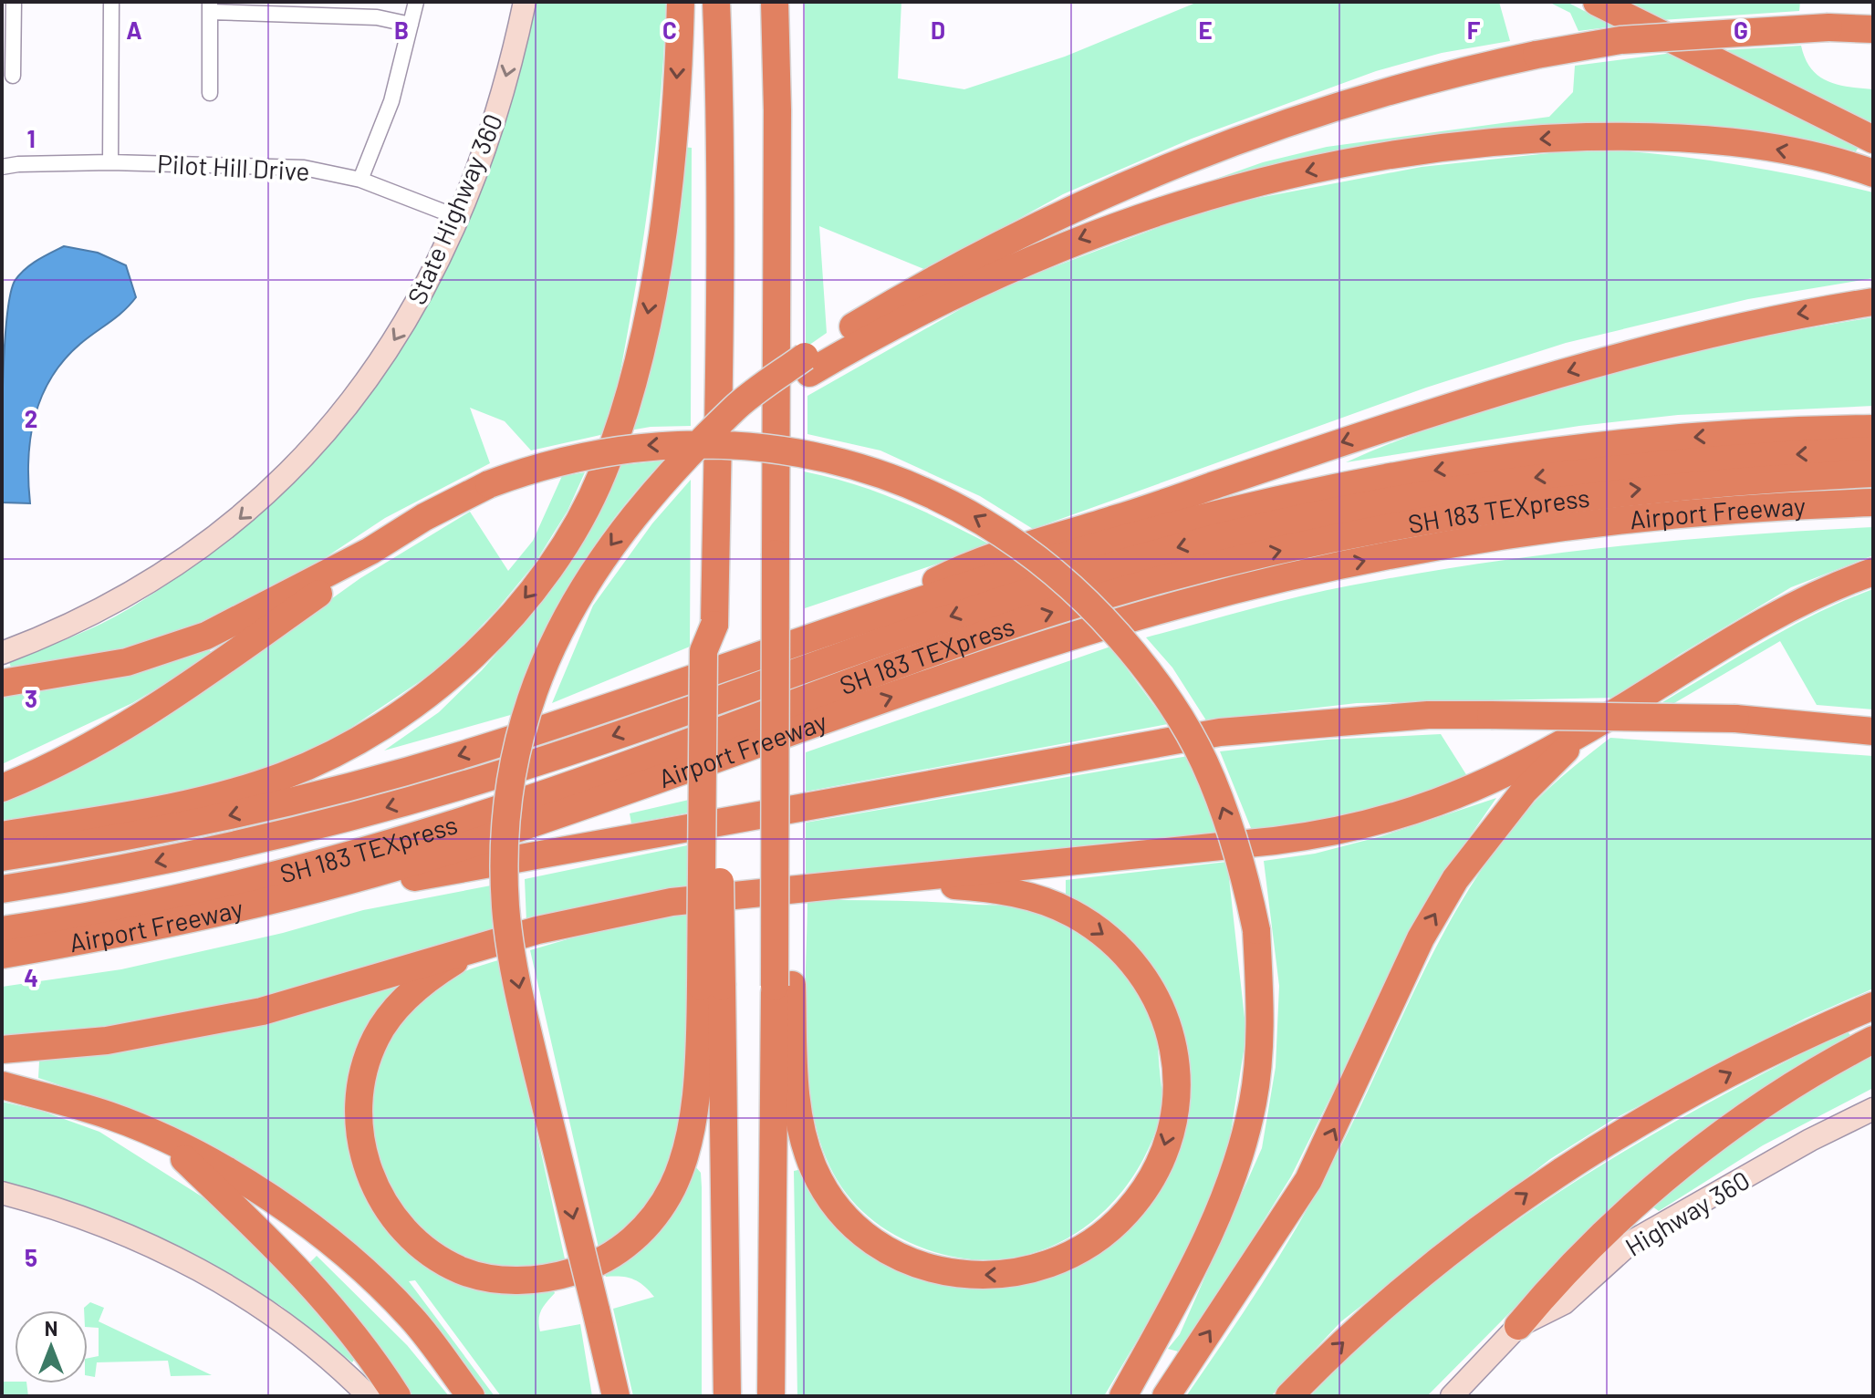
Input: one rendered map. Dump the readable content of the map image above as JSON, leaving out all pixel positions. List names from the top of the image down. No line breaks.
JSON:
{"streets":{"highway":["SH 183 TEXpress","Airport Freeway"],"main road":["State Highway 360","Highway 360"],"street":["Pilot Hill Drive"]},"crossings":[["Pilot Hill Drive","State Highway 360"]],"one_way":["State Highway 360"],"north":"top","grid":{"columns":["A","B","C","D","E","F","G"],"rows":["1","2","3","4","5"]}}
